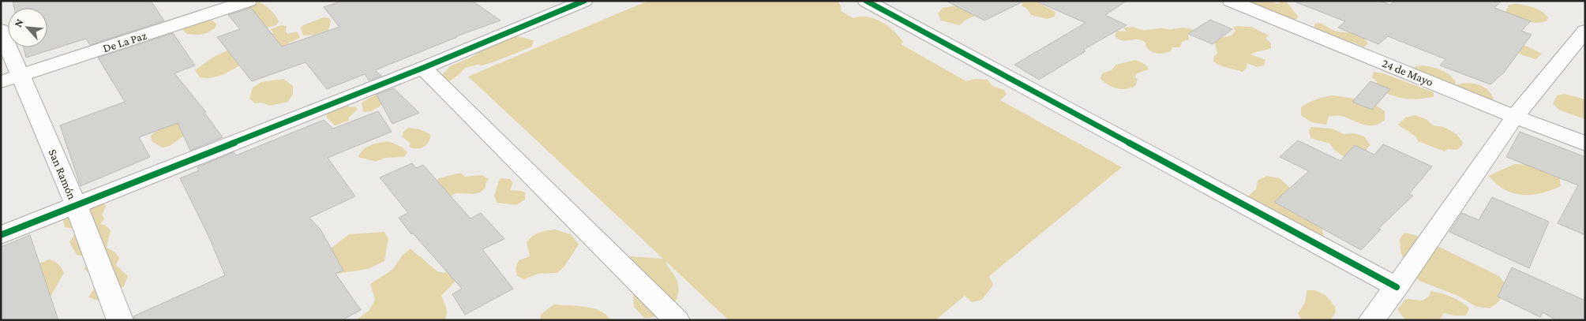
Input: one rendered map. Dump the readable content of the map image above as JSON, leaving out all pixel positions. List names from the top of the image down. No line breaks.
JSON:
{"streets":{"street":["De La Paz","24 de Mayo","San Ramón"]},"crossings":[["De La Paz","San Ramón"]],"north":"top left"}
